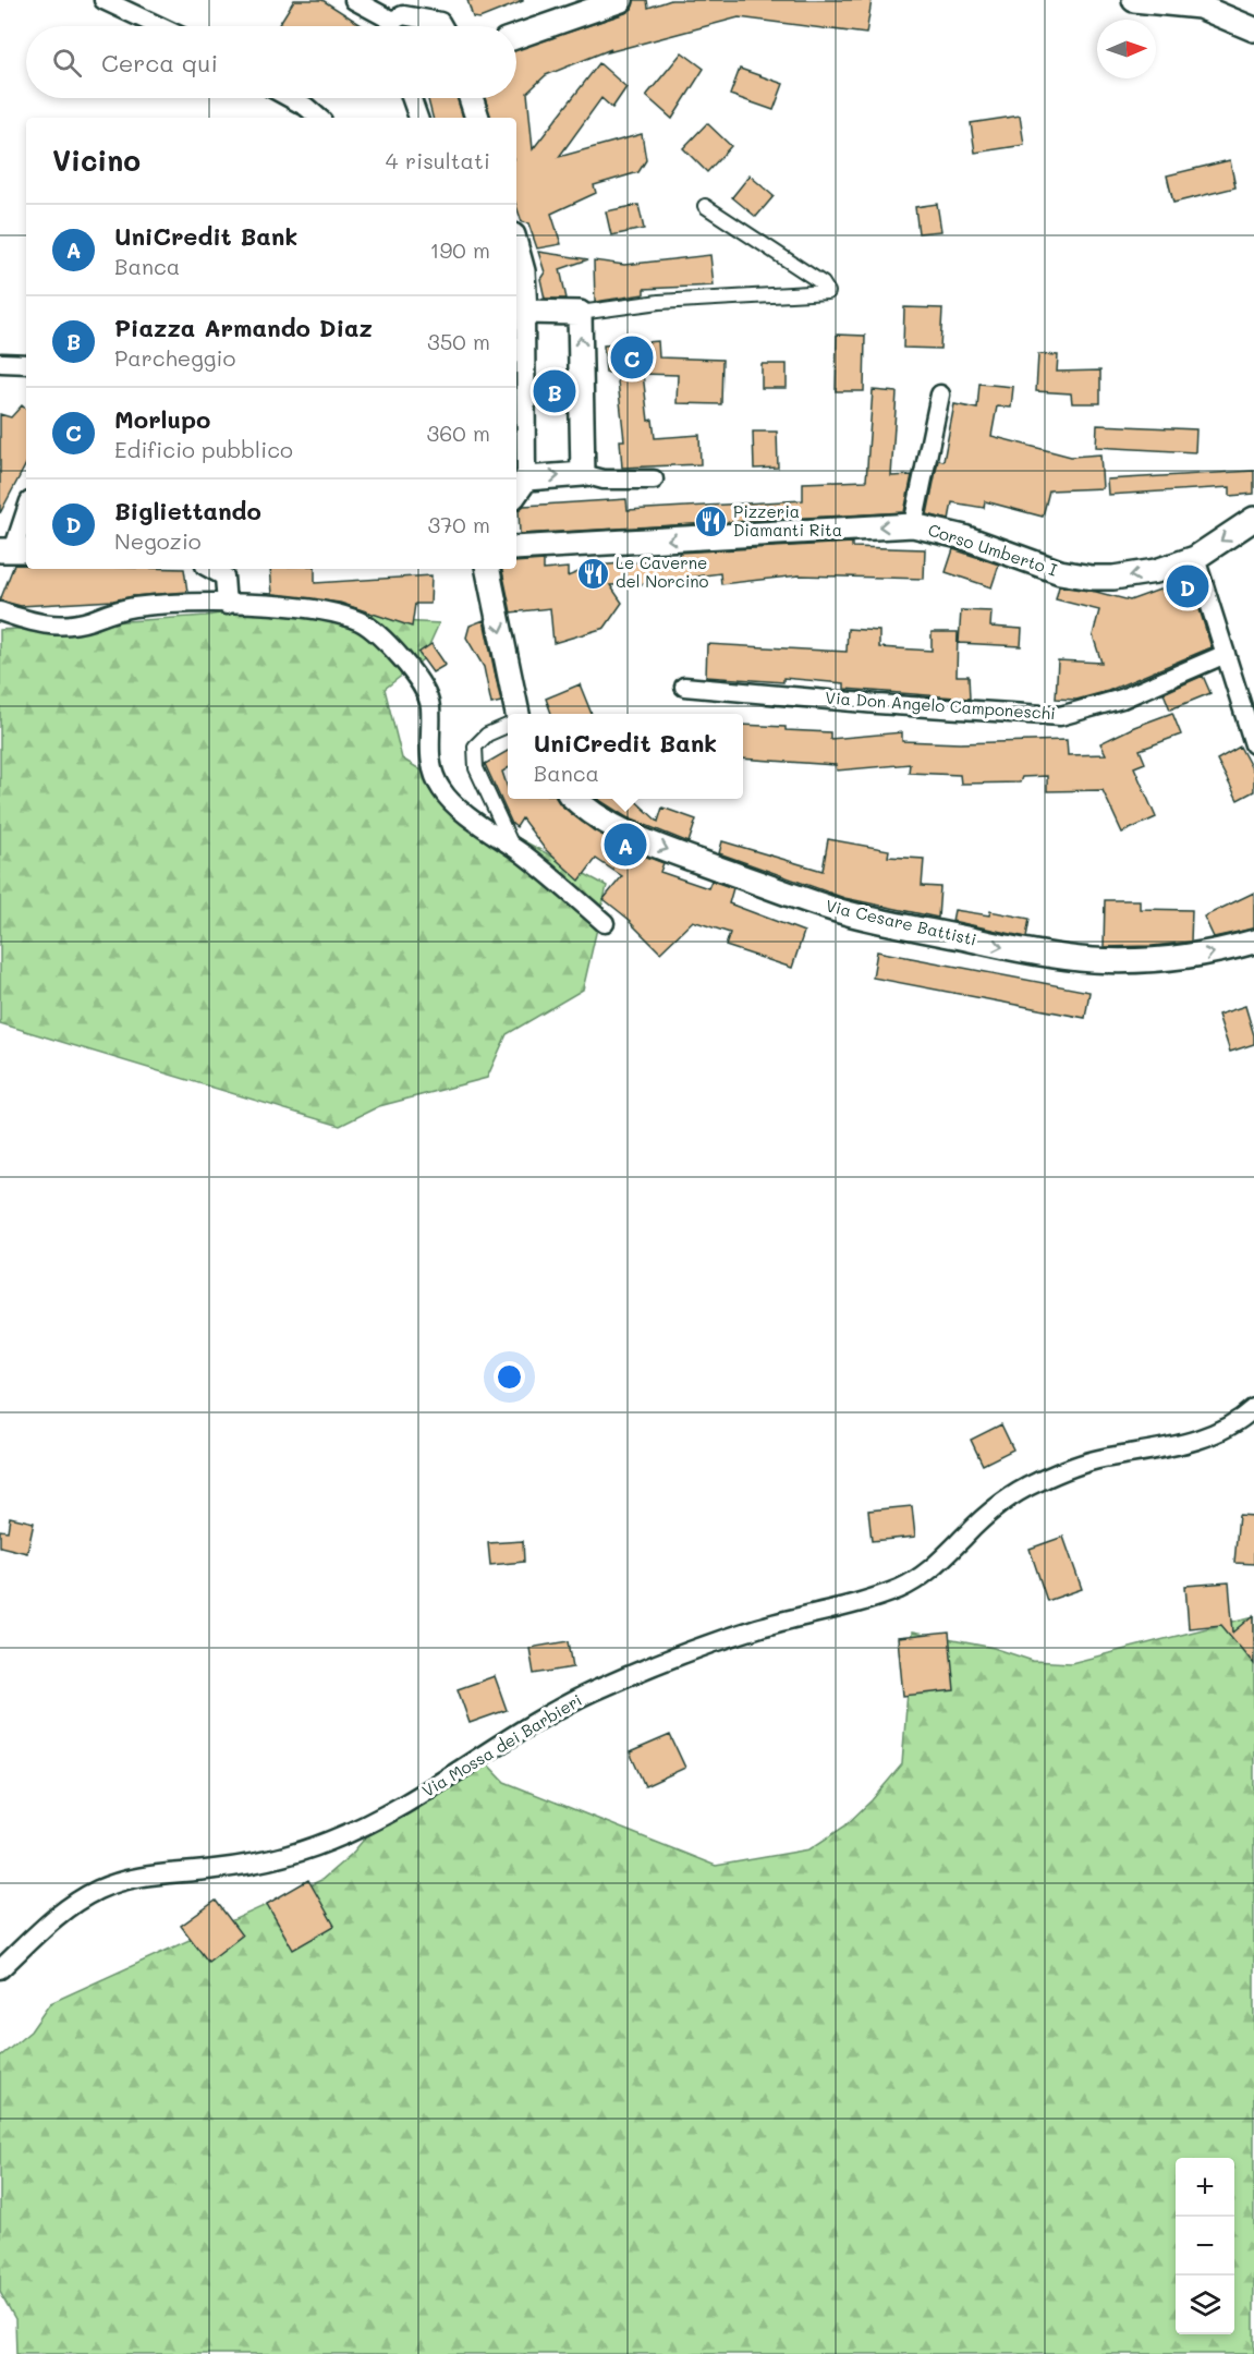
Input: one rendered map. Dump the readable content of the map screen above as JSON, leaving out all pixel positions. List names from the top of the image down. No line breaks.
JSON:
{"streets":{"street":["Corso Umberto I","Via Don Angelo Camponeschi","Via Cesare Battisti","Via Mossa dei Barbieri"]},"one_way":["Corso Umberto I","Via Cesare Battisti"],"places":{"restaurant":["Pizzeria Diamanti Rita","Le Caverne del Norcino"]},"north":"right","page":{"search":"Cerca qui","heading":["Vicino","4 risultati"],"list":[{"mark":"A","name":"UniCredit Bank","note":"Banca","value":"190 m"},{"mark":"B","name":"Piazza Armando Diaz","note":"Parcheggio","value":"350 m"},{"mark":"C","name":"Morlupo","note":"Edificio pubblico","value":"360 m"},{"mark":"D","name":"Bigliettando","note":"Negozio","value":"370 m"}],"pins":["C","B","D","A"],"popup":["UniCredit Bank","Banca"],"map_buttons":["+","−"]}}
